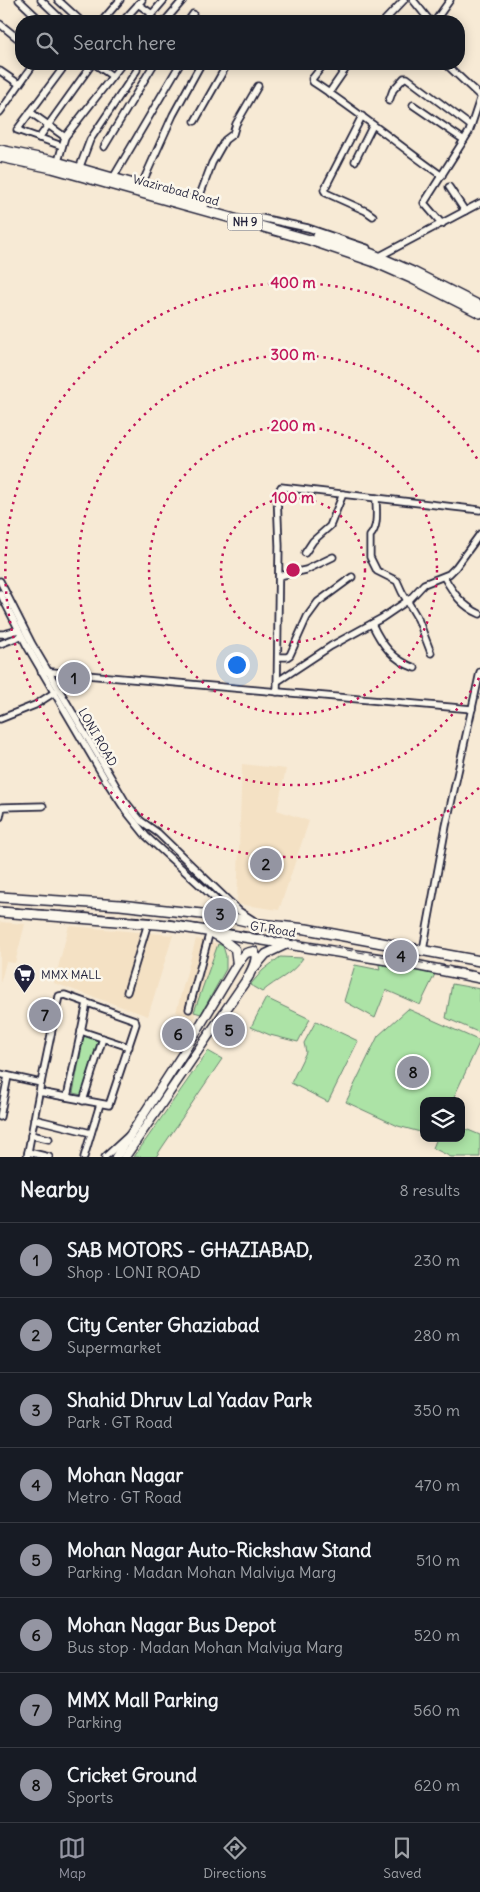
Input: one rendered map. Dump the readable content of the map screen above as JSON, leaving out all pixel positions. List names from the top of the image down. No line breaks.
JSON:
{"streets":{"highway":["Wazirabad Road","NH 9","GT Road"],"street":["LONI ROAD"]},"places":{"supermarket":["MMX MALL"]},"page":{"search":"Search here","pins":["1","2","3","4","7","5","6","8"],"heading":["Nearby","8 results"],"list":[{"mark":"1","name":"SAB MOTORS - GHAZIABAD,","note":"Shop · LONI ROAD","value":"230 m"},{"mark":"2","name":"City Center Ghaziabad","note":"Supermarket","value":"280 m"},{"mark":"3","name":"Shahid Dhruv Lal Yadav Park","note":"Park · GT Road","value":"350 m"},{"mark":"4","name":"Mohan Nagar","note":"Metro · GT Road","value":"470 m"},{"mark":"5","name":"Mohan Nagar Auto-Rickshaw Stand","note":"Parking · Madan Mohan Malviya Marg","value":"510 m"},{"mark":"6","name":"Mohan Nagar Bus Depot","note":"Bus stop · Madan Mohan Malviya Marg","value":"520 m"},{"mark":"7","name":"MMX Mall Parking","note":"Parking","value":"560 m"},{"mark":"8","name":"Cricket Ground","note":"Sports","value":"620 m"}],"nav":["Map","Directions","Saved"]},"rings":["400 m","300 m","200 m","100 m"]}
